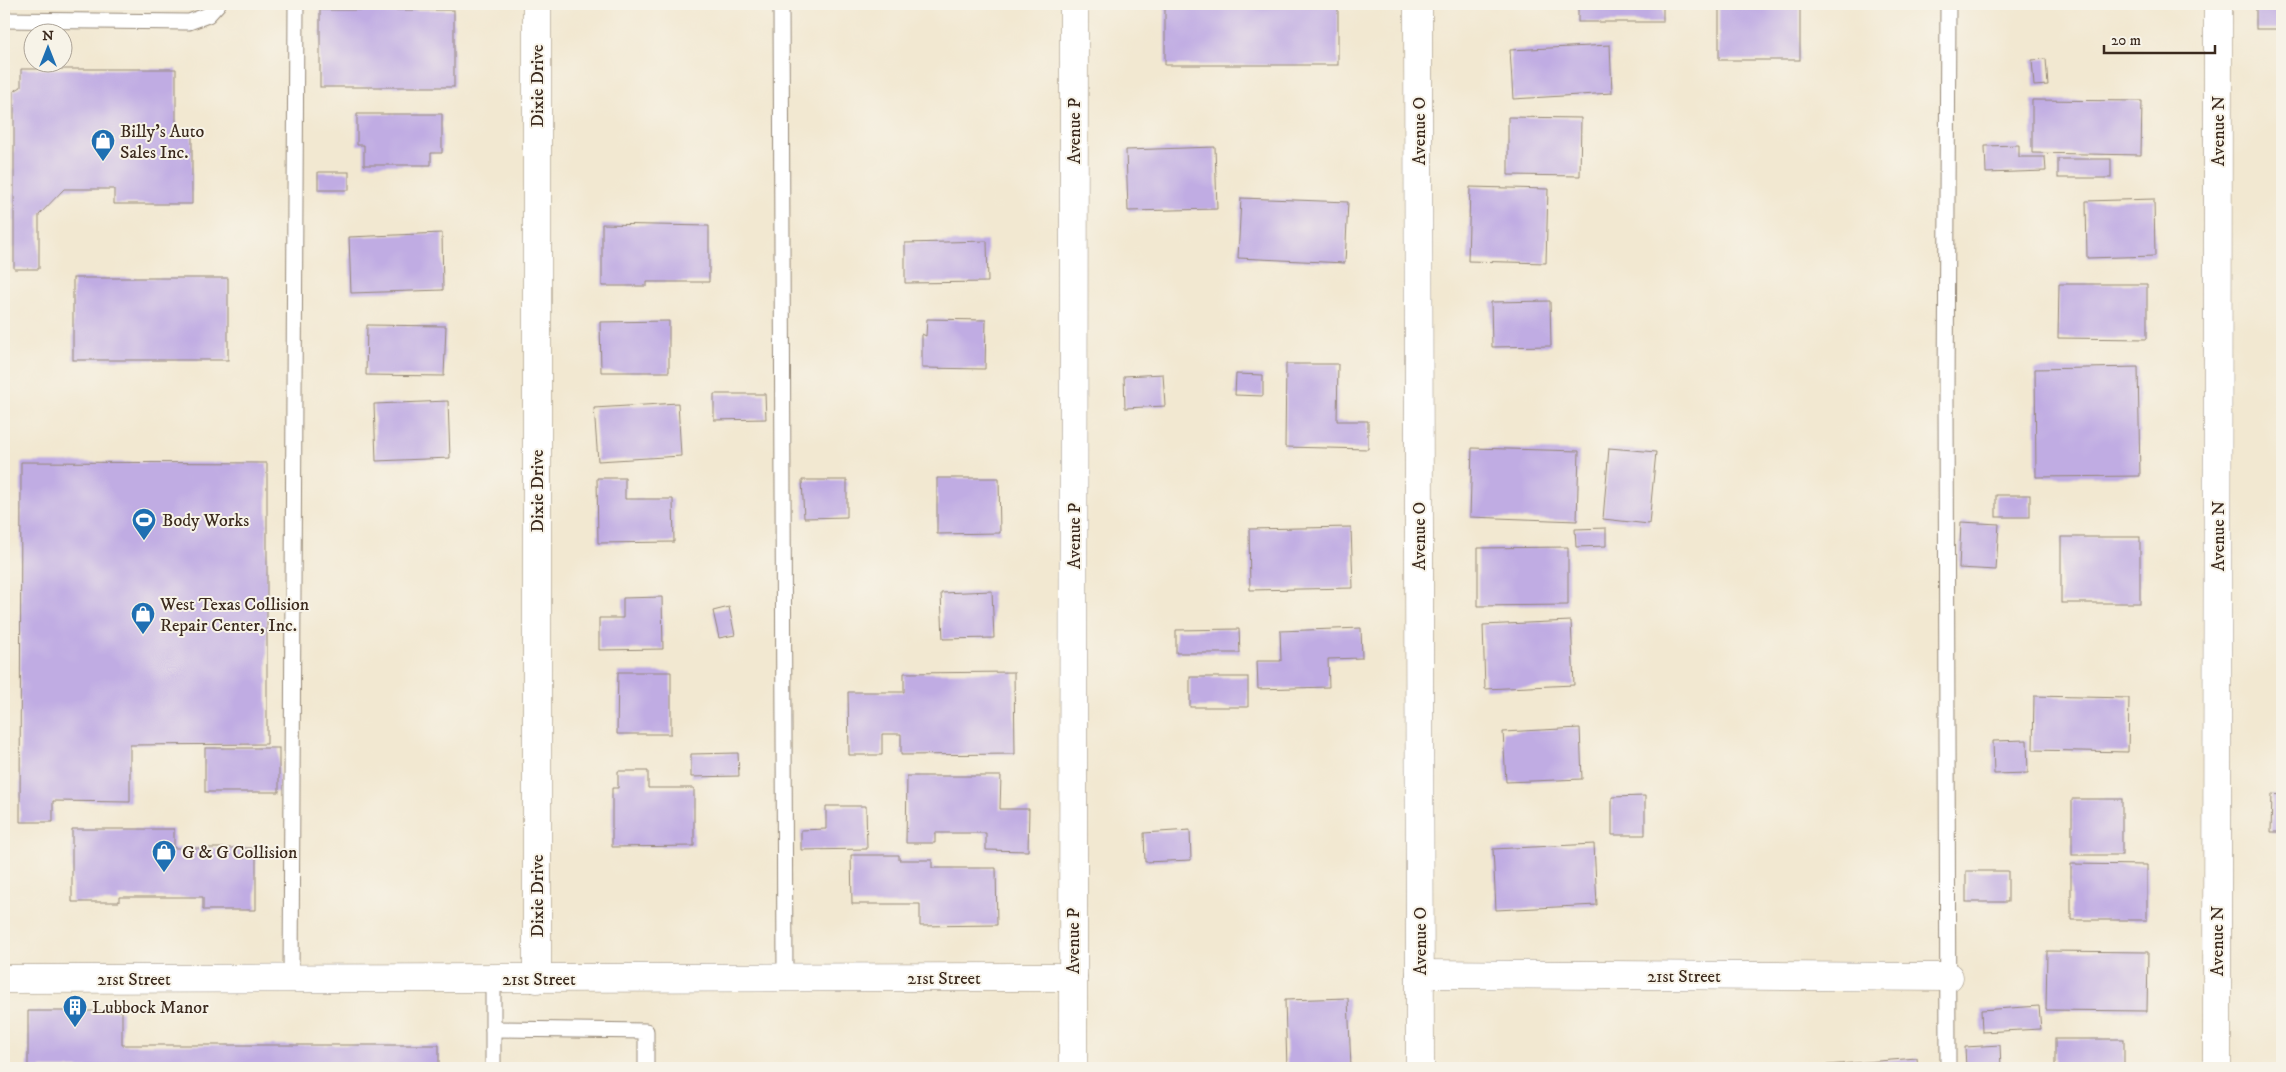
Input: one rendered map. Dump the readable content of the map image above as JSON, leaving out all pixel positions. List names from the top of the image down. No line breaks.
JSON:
{"streets":{"street":["Dixie Drive","Avenue P","Avenue O","Avenue N","21st Street"]},"crossings":[["Dixie Drive","21st Street"],["Avenue P","21st Street"],["Avenue O","21st Street"]],"places":{"shop":["Billy's Auto Sales Inc.","West Texas Collision Repair Center, Inc.","G & G Collision"],"sports":["Body Works"],"building":["Lubbock Manor"]},"scale_bar":"20 m","north":"top"}
